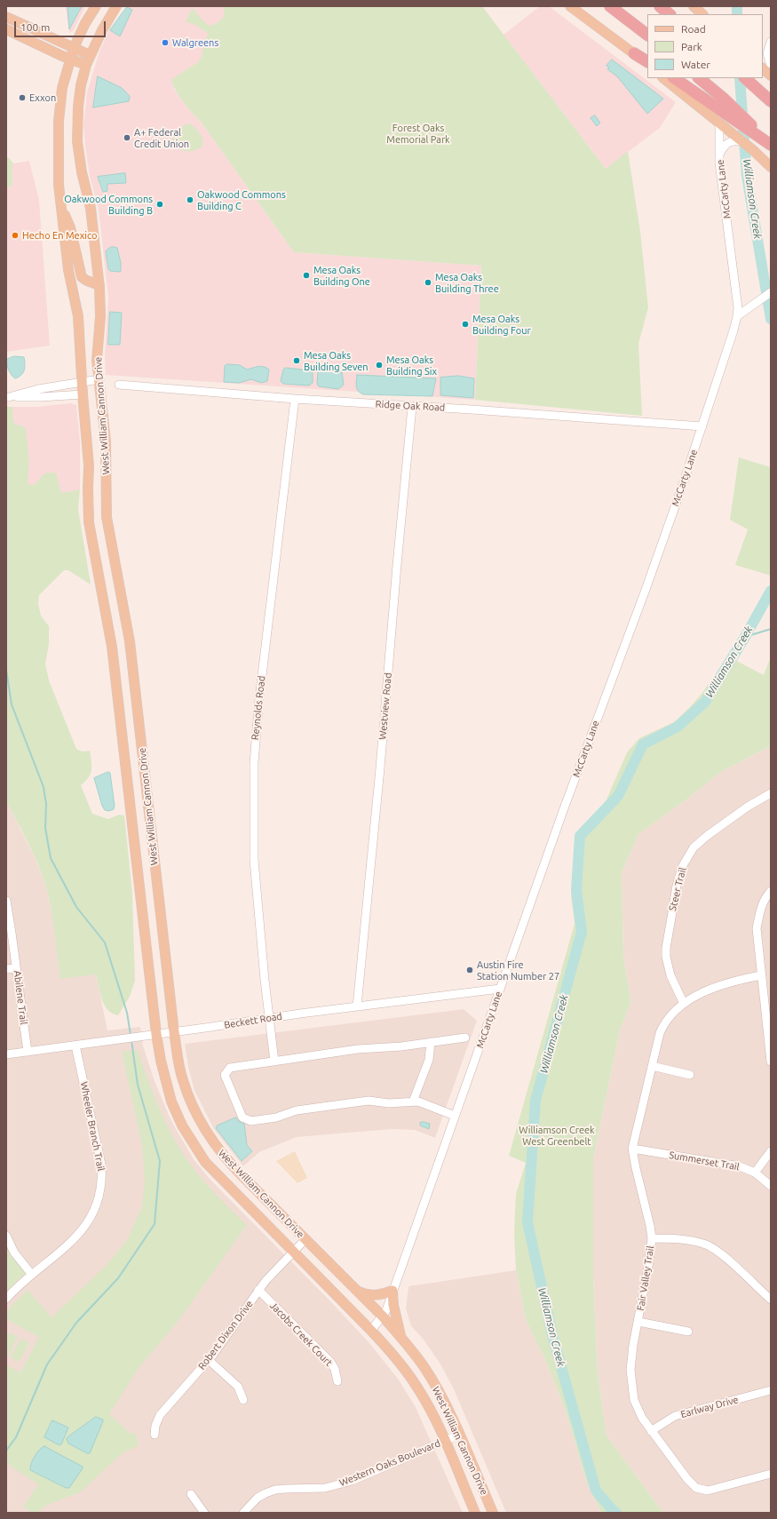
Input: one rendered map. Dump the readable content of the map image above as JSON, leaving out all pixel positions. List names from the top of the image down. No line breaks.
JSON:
{"streets":{"main road":["West William Cannon Drive"],"street":["McCarty Lane","Ridge Oak Road","Westview Road","Reynolds Road","Steer Trail","Abilene Trail","Beckett Road","Wheeler Branch Trail","Summerset Trail","Fair Valley Trail","Jacobs Creek Court","Robert Dixon Drive","Earlway Drive","Western Oaks Boulevard"]},"crossings":[["McCarty Lane","Ridge Oak Road"],["McCarty Lane","West William Cannon Drive"],["McCarty Lane","Beckett Road"],["Ridge Oak Road","Westview Road"],["Ridge Oak Road","Reynolds Road"],["West William Cannon Drive","Beckett Road"],["West William Cannon Drive","Robert Dixon Drive"],["West William Cannon Drive","Western Oaks Boulevard"],["Westview Road","Beckett Road"],["Reynolds Road","Beckett Road"],["Steer Trail","Fair Valley Trail"],["Abilene Trail","Beckett Road"],["Beckett Road","Wheeler Branch Trail"],["Summerset Trail","Fair Valley Trail"],["Fair Valley Trail","Earlway Drive"],["Jacobs Creek Court","Robert Dixon Drive"]],"water":["Williamson Creek"],"parks":["Forest Oaks Memorial Park","Williamson Creek West Greenbelt"],"places":["Walgreens","Exxon","A+ Federal Credit Union","Oakwood Commons Building C","Oakwood Commons Building B","Hecho En Mexico","Mesa Oaks Building One","Mesa Oaks Building Three","Mesa Oaks Building Four","Mesa Oaks Building Seven","Mesa Oaks Building Six","Austin Fire Station Number 27"],"legend":["Road","Park","Water"],"scale_bar":"100 m"}
